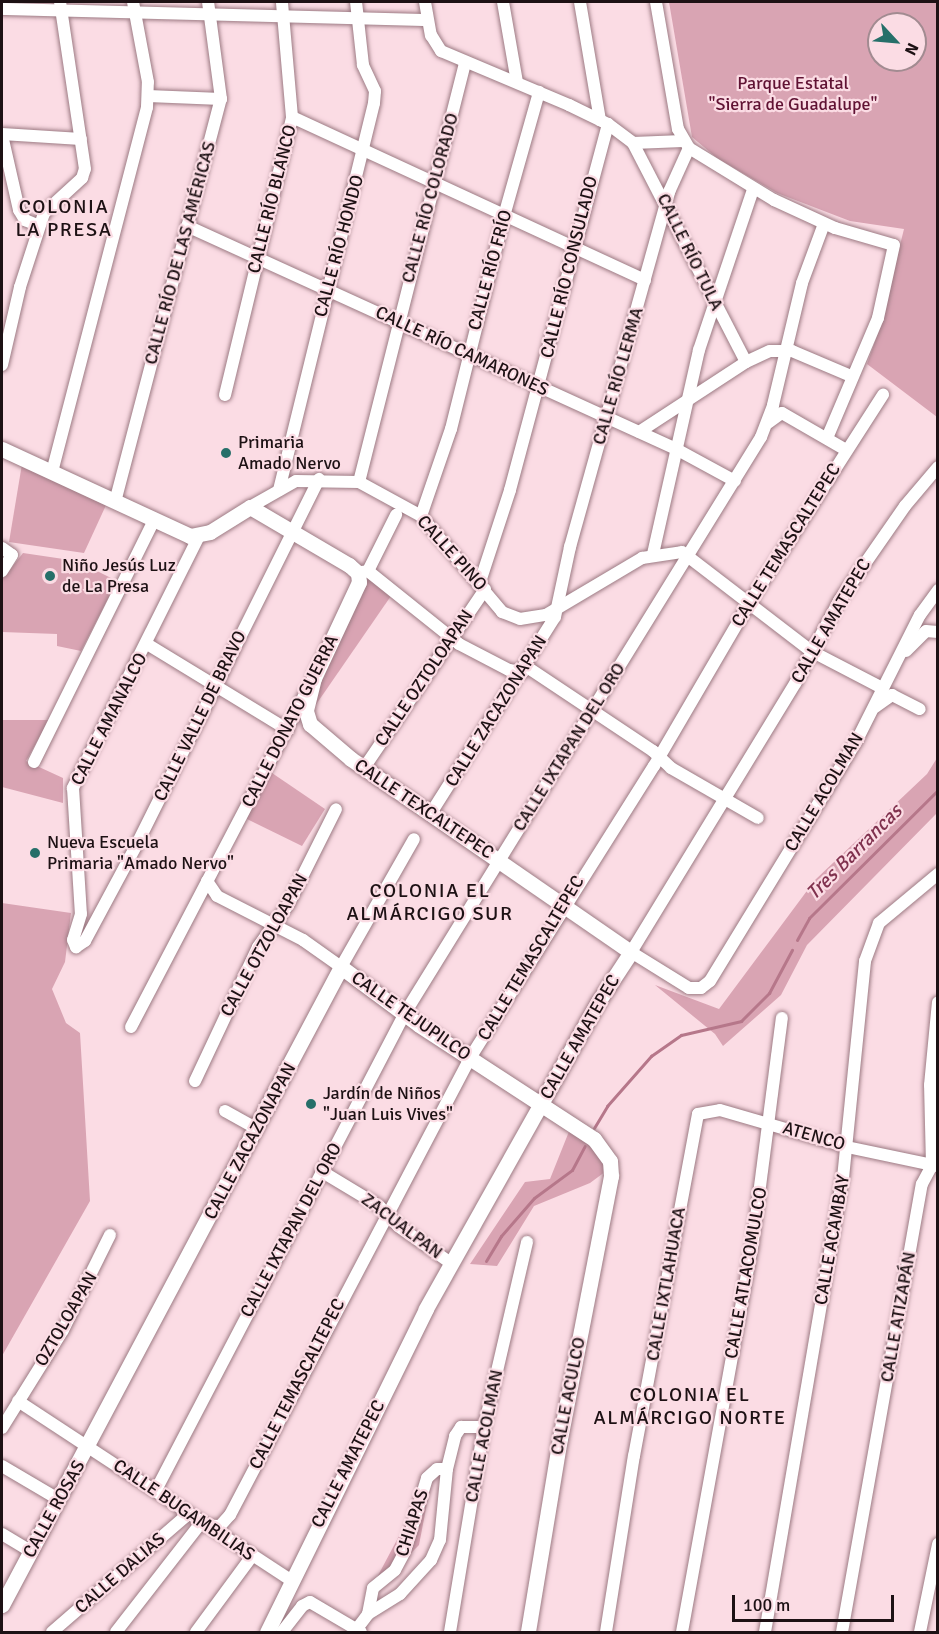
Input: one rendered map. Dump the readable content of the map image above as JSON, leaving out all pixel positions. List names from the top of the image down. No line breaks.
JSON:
{"streets":{"street":["CALLE RÍO COLORADO","CALLE RÍO BLANCO","CALLE RÍO HONDO","CALLE RÍO TULA","CALLE RÍO DE LAS AMÉRICAS","CALLE RÍO CONSULADO","CALLE RÍO FRÍO","CALLE RÍO CAMARONES","CALLE RÍO LERMA","CALLE TEMASCALTEPEC","CALLE PINO","CALLE AMATEPEC","CALLE OZTOLOAPAN","CALLE ZACAZONAPAN","CALLE VALLE DE BRAVO","CALLE AMANALCO","CALLE DONATO GUERRA","CALLE IXTAPAN DEL ORO","CALLE ACOLMAN","CALLE TEXCALTEPEC","CALLE OTZOLOAPAN","CALLE TEJUPILCO","ATENCO","ZACUALPAN","CALLE ACAMBAY","CALLE ATLACOMULCO","CALLE IXTLAHUACA","CALLE ATIZAPÁN","OZTOLOAPAN","CALLE ACULCO","CALLE ROSAS","CALLE BUGAMBILIAS","CHIAPAS","CALLE DALIAS"]},"crossings":[["CALLE RÍO COLORADO","CALLE RÍO CAMARONES"],["CALLE RÍO COLORADO","CALLE PINO"],["CALLE RÍO BLANCO","CALLE RÍO CAMARONES"],["CALLE RÍO HONDO","CALLE RÍO CAMARONES"],["CALLE RÍO HONDO","CALLE PINO"],["CALLE RÍO TULA","CALLE RÍO LERMA"],["CALLE RÍO DE LAS AMÉRICAS","CALLE RÍO CAMARONES"],["CALLE RÍO CONSULADO","CALLE RÍO CAMARONES"],["CALLE RÍO CONSULADO","CALLE PINO"],["CALLE RÍO CONSULADO","CALLE OZTOLOAPAN"],["CALLE RÍO FRÍO","CALLE RÍO CAMARONES"],["CALLE RÍO FRÍO","CALLE PINO"],["CALLE RÍO CAMARONES","CALLE RÍO LERMA"],["CALLE RÍO CAMARONES","CALLE IXTAPAN DEL ORO"],["CALLE RÍO LERMA","CALLE PINO"],["CALLE RÍO LERMA","CALLE ZACAZONAPAN"],["CALLE TEMASCALTEPEC","CALLE TEXCALTEPEC"],["CALLE TEMASCALTEPEC","CALLE TEJUPILCO"],["CALLE TEMASCALTEPEC","ZACUALPAN"],["CALLE TEMASCALTEPEC","CALLE BUGAMBILIAS"],["CALLE PINO","CALLE OZTOLOAPAN"],["CALLE PINO","CALLE ZACAZONAPAN"],["CALLE PINO","CALLE VALLE DE BRAVO"],["CALLE PINO","CALLE AMANALCO"],["CALLE PINO","CALLE IXTAPAN DEL ORO"],["CALLE AMATEPEC","CALLE TEXCALTEPEC"],["CALLE AMATEPEC","CALLE TEJUPILCO"],["CALLE AMATEPEC","ZACUALPAN"],["CALLE AMATEPEC","CALLE BUGAMBILIAS"],["CALLE OZTOLOAPAN","CALLE TEXCALTEPEC"],["CALLE ZACAZONAPAN","CALLE TEXCALTEPEC"],["CALLE ZACAZONAPAN","CALLE TEJUPILCO"],["CALLE ZACAZONAPAN","CALLE ROSAS"],["CALLE ZACAZONAPAN","CALLE BUGAMBILIAS"],["CALLE VALLE DE BRAVO","CALLE AMANALCO"],["CALLE DONATO GUERRA","CALLE TEXCALTEPEC"],["CALLE DONATO GUERRA","CALLE TEJUPILCO"],["CALLE IXTAPAN DEL ORO","CALLE TEXCALTEPEC"],["CALLE IXTAPAN DEL ORO","CALLE TEJUPILCO"],["CALLE IXTAPAN DEL ORO","ZACUALPAN"],["CALLE IXTAPAN DEL ORO","CALLE BUGAMBILIAS"],["CALLE ACOLMAN","CALLE TEXCALTEPEC"],["CALLE ACOLMAN","CHIAPAS"],["CALLE OTZOLOAPAN","CALLE TEJUPILCO"],["CALLE TEJUPILCO","CALLE ACULCO"],["ATENCO","CALLE ACAMBAY"],["ATENCO","CALLE ATLACOMULCO"],["ATENCO","CALLE IXTLAHUACA"],["ATENCO","CALLE ATIZAPÁN"],["OZTOLOAPAN","CALLE BUGAMBILIAS"],["CALLE ROSAS","CALLE BUGAMBILIAS"],["CALLE BUGAMBILIAS","CALLE DALIAS"]],"districts":["COLONIA LA PRESA","COLONIA EL ALMÁRCIGO SUR","COLONIA EL ALMÁRCIGO NORTE"],"water":["Tres Barrancas"],"parks":["Parque Estatal \"Sierra de Guadalupe\""],"places":["Primaria Amado Nervo","Niño Jesús Luz de La Presa","Nueva Escuela Primaria \"Amado Nervo\"","Jardín de Niños \"Juan Luis Vives\""],"scale_bar":"100 m","north":"bottom right"}
